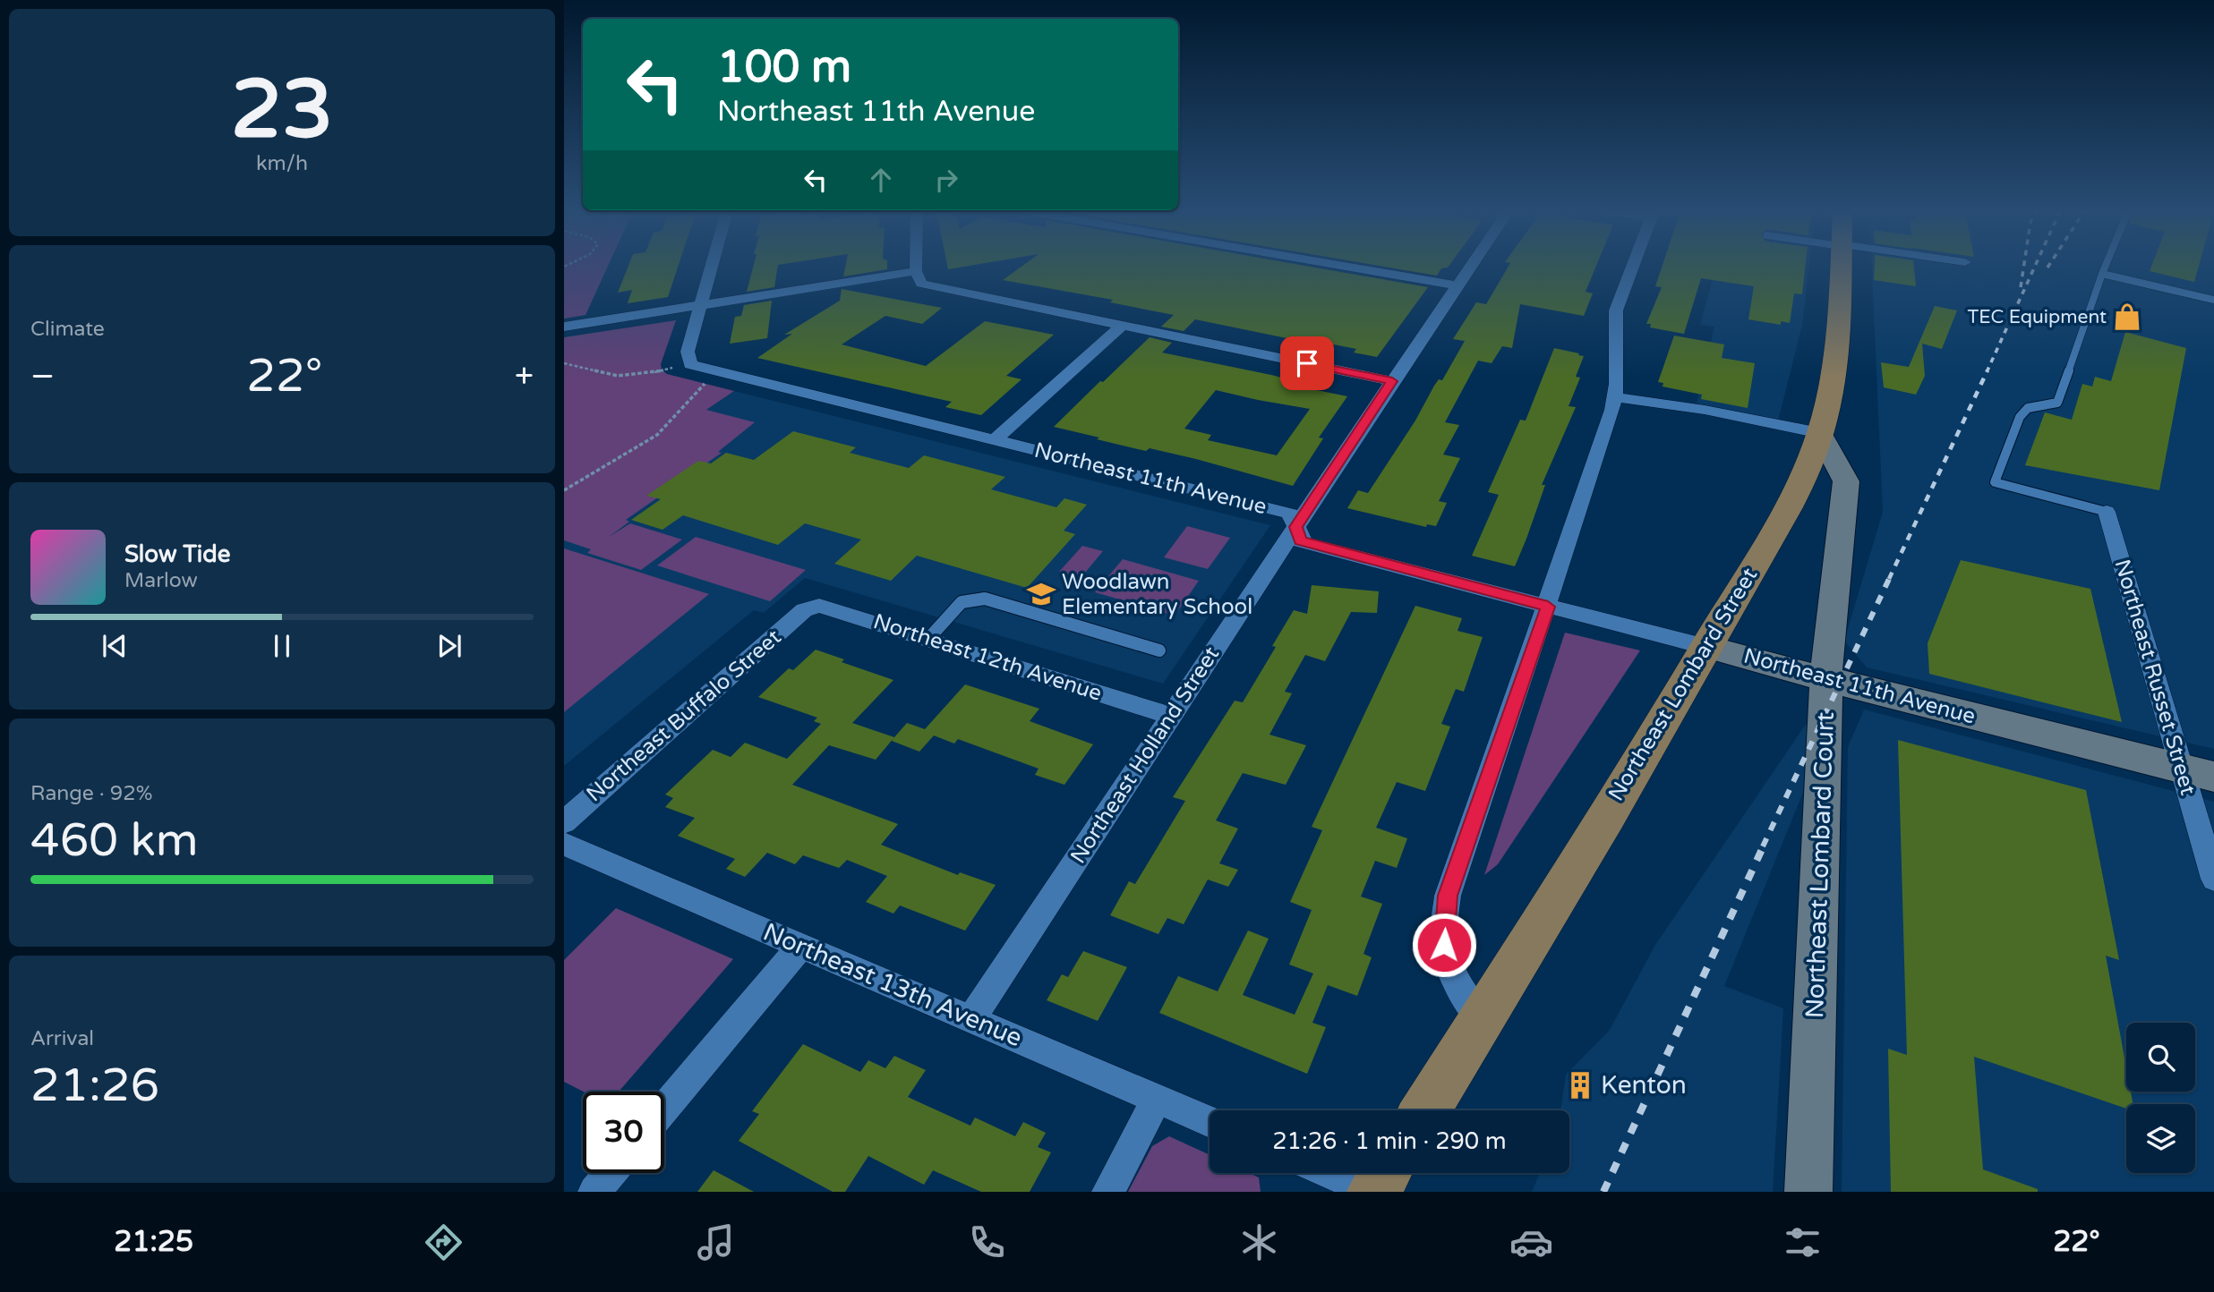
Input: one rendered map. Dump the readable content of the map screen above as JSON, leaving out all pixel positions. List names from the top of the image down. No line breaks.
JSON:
{"streets":{"main road":["Northeast Lombard Street"],"street":["Northeast 11th Avenue","Northeast 12th Avenue","Northeast Russet Street","Northeast Buffalo Street","Northeast Holland Street","Northeast Lombard Court","Northeast 13th Avenue"]},"crossings":[["Northeast 11th Avenue","Northeast Russet Street"],["Northeast 11th Avenue","Northeast Lombard Street"],["Northeast 11th Avenue","Northeast Holland Street"],["Northeast 11th Avenue","Northeast Lombard Court"],["Northeast 12th Avenue","Northeast Buffalo Street"],["Northeast 12th Avenue","Northeast Holland Street"],["Northeast Lombard Street","Northeast Lombard Court"],["Northeast Holland Street","Northeast 13th Avenue"]],"places":{"shop":["TEC Equipment"],"school or university":["Woodlawn Elementary School"],"building":["Kenton"]},"page":{"tile":[["23","km/h"],"Climate",["Range · 92%","460 km"],["Arrival","21:26"]],"turn":["100 m","Northeast 11th Avenue"],"heat":["−","22°","+"],"song":["Slow Tide","Marlow"],"limit":"30","trip":"21:26 · 1 min · 290 m","tabs":["21:25","22°"]}}
